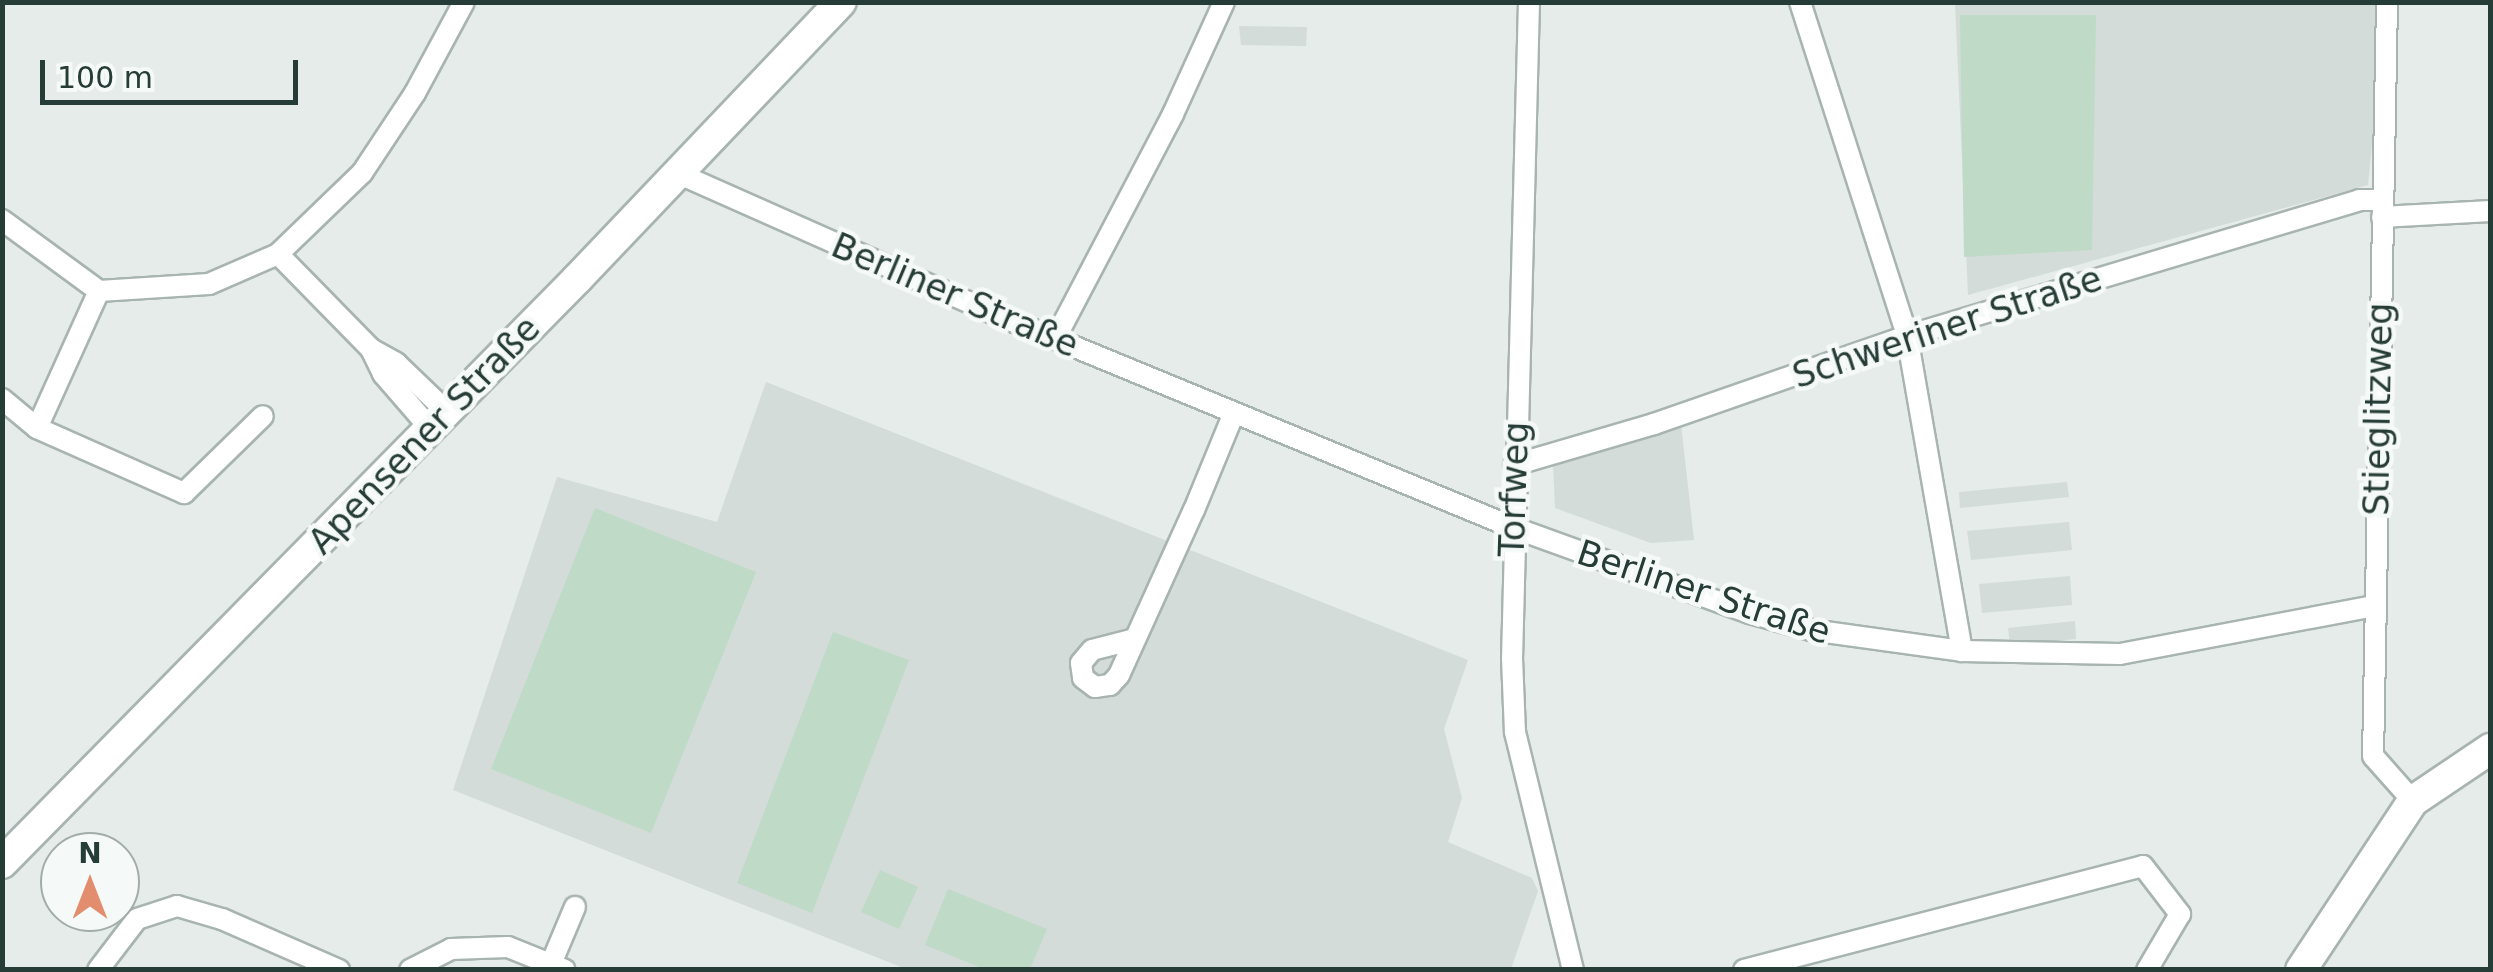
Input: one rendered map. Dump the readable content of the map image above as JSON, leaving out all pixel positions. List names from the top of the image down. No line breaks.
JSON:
{"streets":{"main road":["Apensener Straße"],"street":["Berliner Straße","Schweriner Straße","Stieglitzweg","Torfweg"]},"crossings":[["Berliner Straße","Stieglitzweg"],["Berliner Straße","Apensener Straße"],["Berliner Straße","Torfweg"],["Schweriner Straße","Stieglitzweg"],["Schweriner Straße","Torfweg"]],"scale_bar":"100 m","north":"top"}
